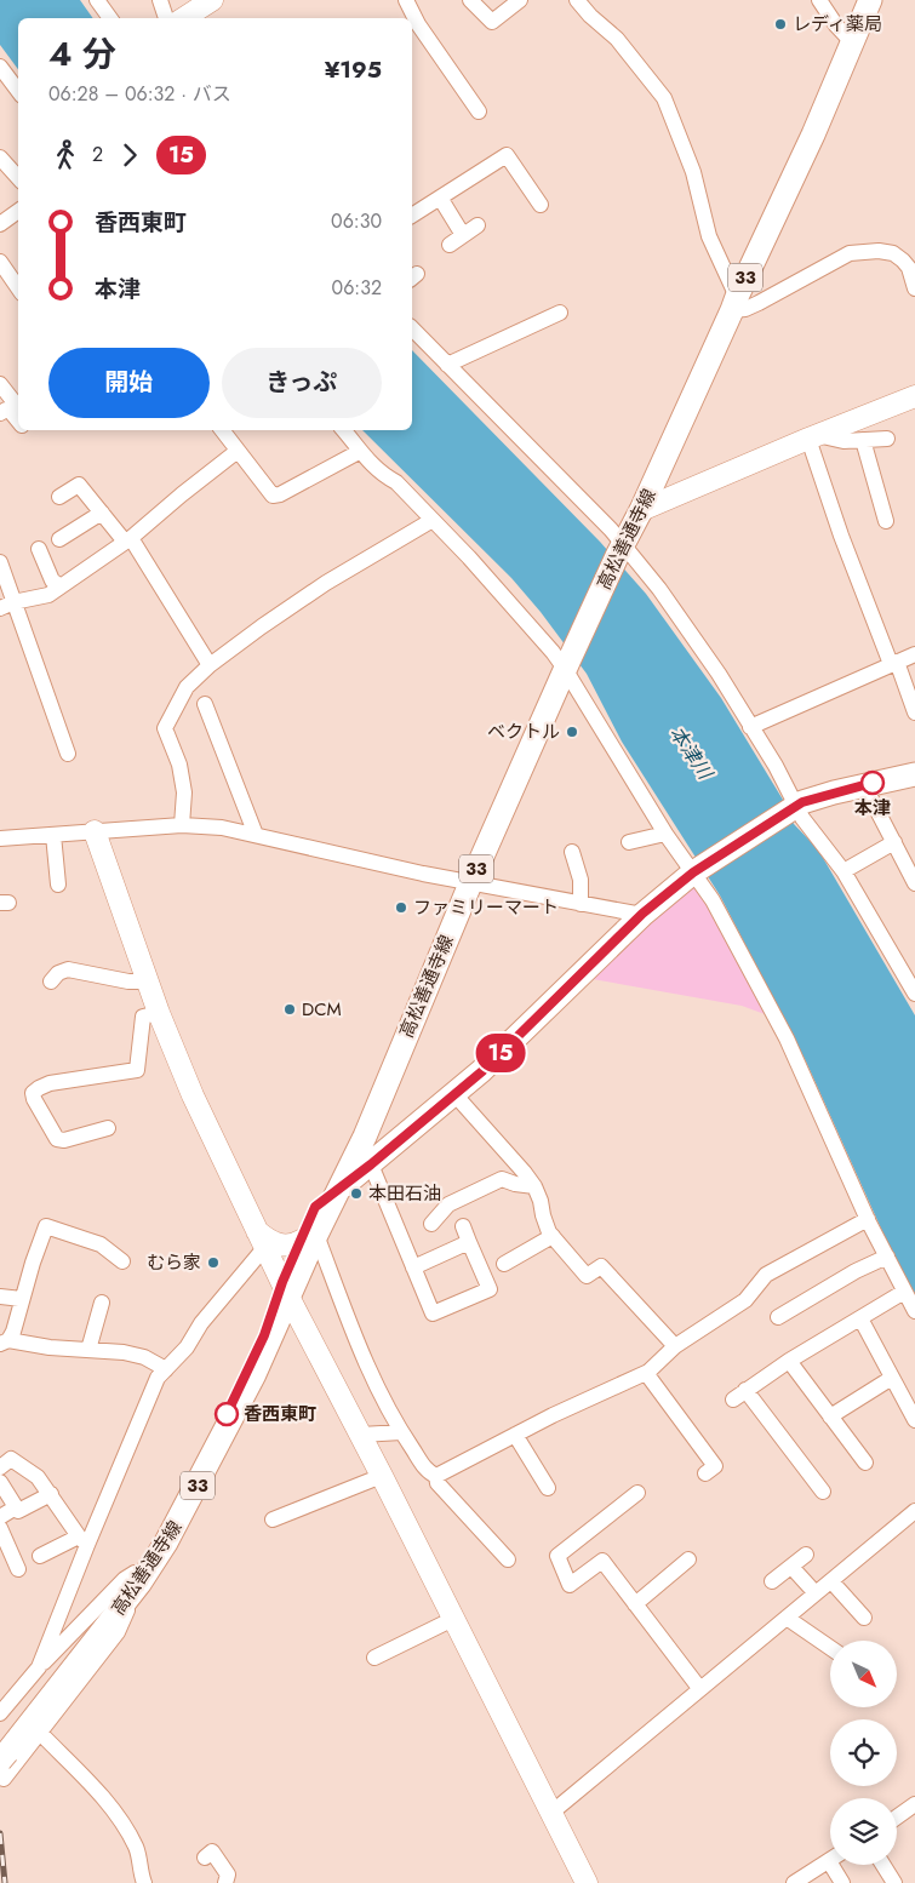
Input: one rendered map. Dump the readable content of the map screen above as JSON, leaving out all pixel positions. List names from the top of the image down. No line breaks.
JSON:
{"streets":{"main road":["33","高松善通寺線"]},"water":["本津川"],"places":["レディ薬局","ベクトル","本津","ファミリーマート","DCM","本田石油","むら家","香西東町"],"lines":["bus line 15"],"north":"bottom right","page":{"on_map":"15","heading":["4 分","06:28 – 06:32 · バス","¥195"],"legs":["2","15"],"list":[{"name":"香西東町","value":"06:30"},{"name":"本津","value":"06:32"}],"buttons":["開始","きっぷ"]}}
